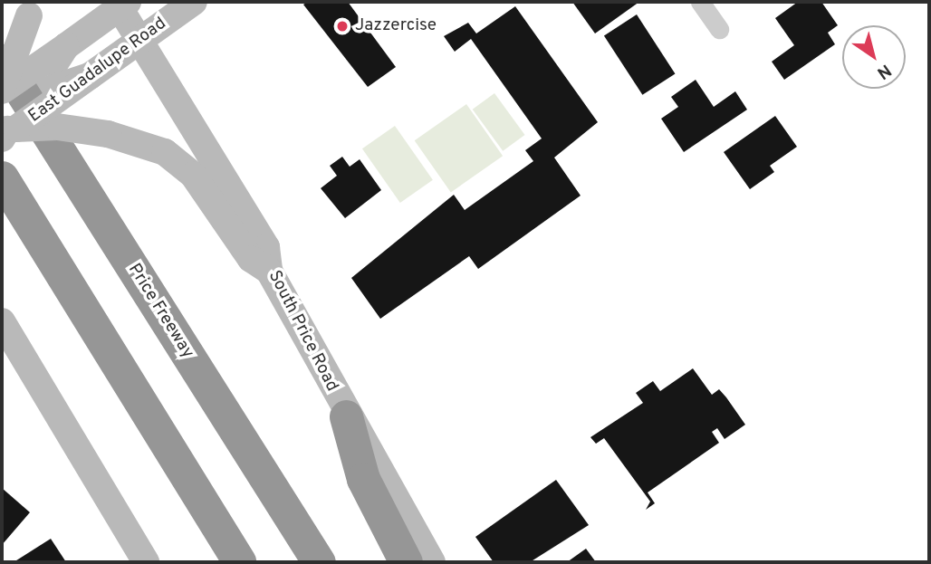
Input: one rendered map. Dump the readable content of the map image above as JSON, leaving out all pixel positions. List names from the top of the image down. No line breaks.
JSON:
{"streets":{"highway":["Price Freeway"],"main road":["East Guadalupe Road","South Price Road"]},"crossings":[["East Guadalupe Road","South Price Road"]],"places":["Jazzercise"],"north":"bottom right"}
